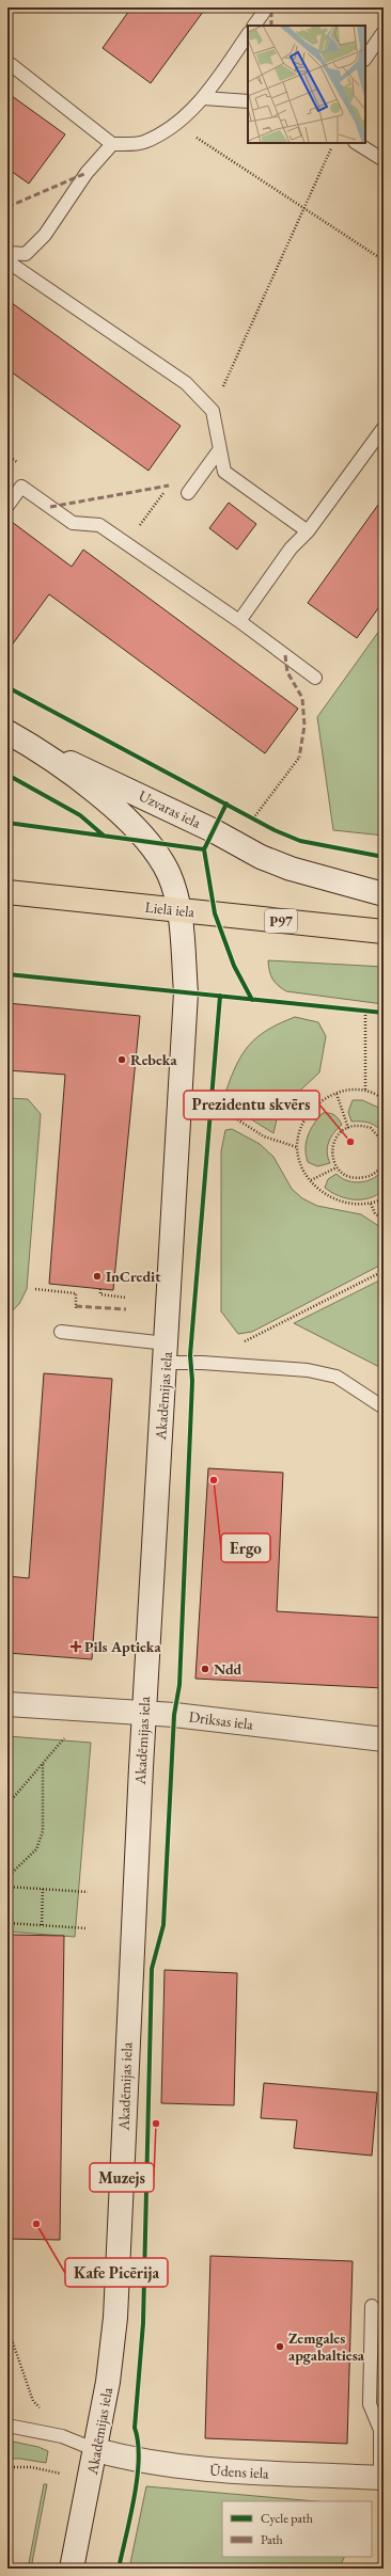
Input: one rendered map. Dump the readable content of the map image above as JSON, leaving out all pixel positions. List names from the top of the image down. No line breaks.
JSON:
{"streets":{"main road":["Uzvaras iela","Lielā iela","P97","Akadēmijas iela","Driksas iela","Ūdens iela"]},"crossings":[["Uzvaras iela","Lielā iela"],["Uzvaras iela","Akadēmijas iela"],["Lielā iela","Akadēmijas iela"],["Akadēmijas iela","Driksas iela"],["Akadēmijas iela","Ūdens iela"]],"places":{"other":["Rebeka","Prezidentu skvērs","InCredit","Ergo","Ndd","Muzejs","Kafe Picērija","Zemgales apgabaltiesa"],"health":["Pils Aptieka"]},"legend":["Cycle path","Path"]}
